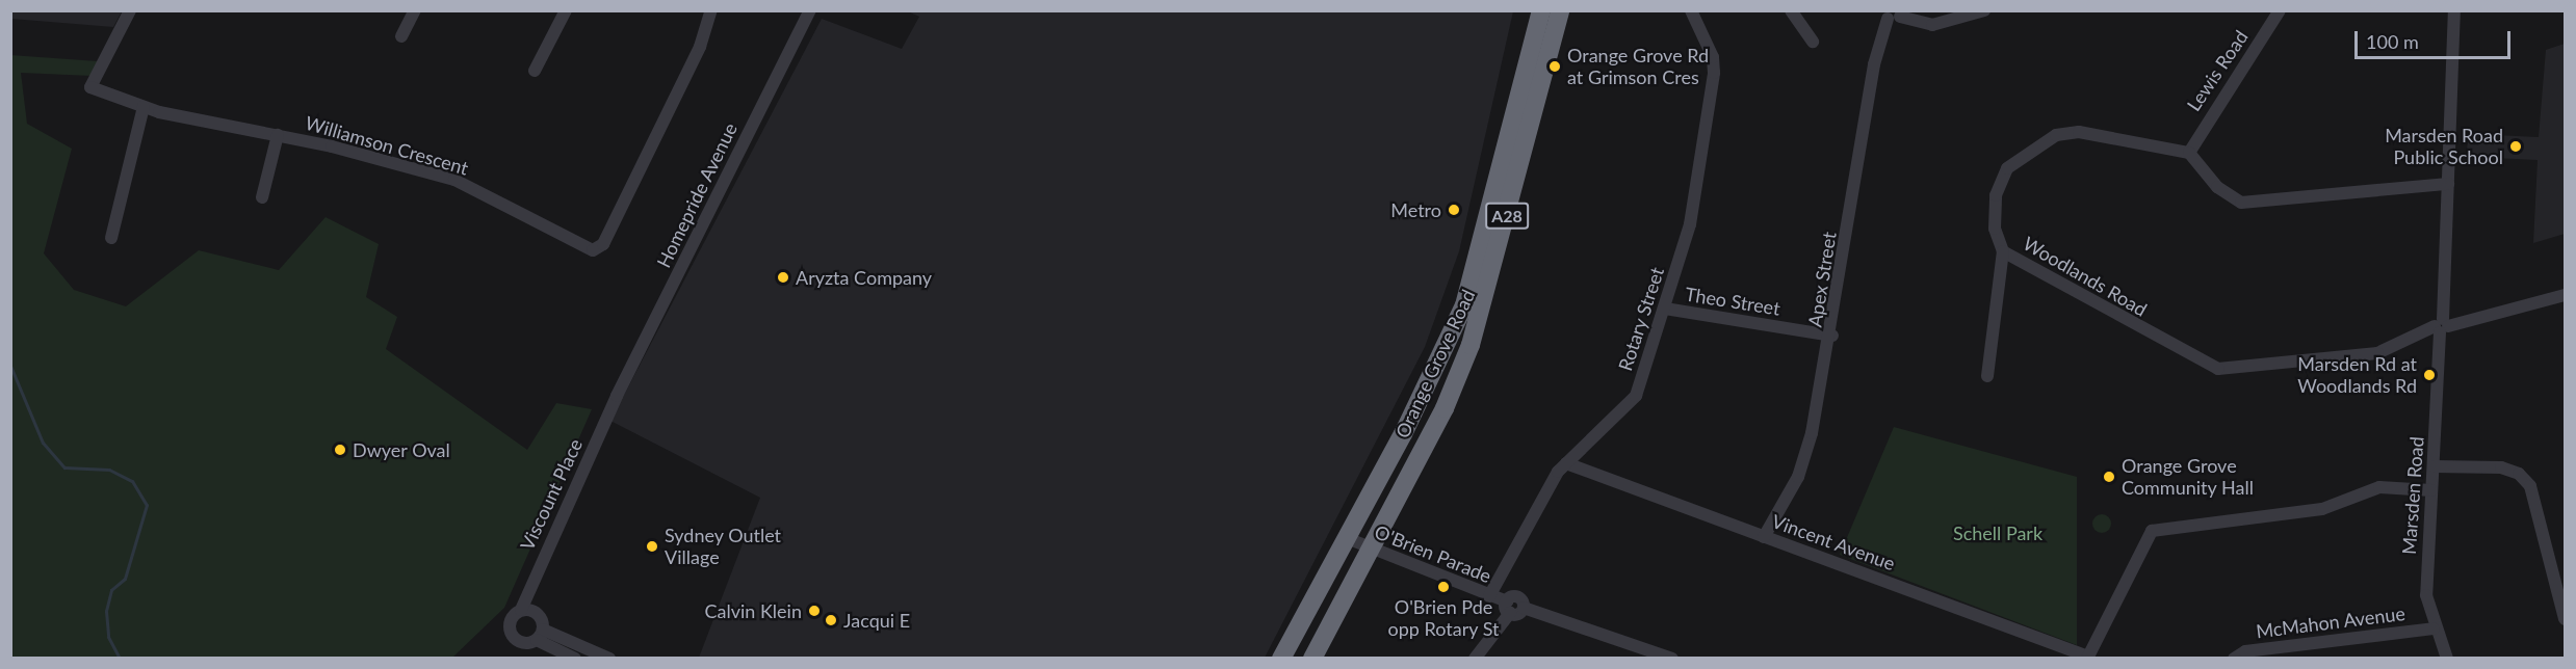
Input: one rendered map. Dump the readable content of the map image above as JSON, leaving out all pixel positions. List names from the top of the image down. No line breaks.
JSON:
{"streets":{"highway":["A28","Orange Grove Road"],"street":["Lewis Road","Williamson Crescent","Homepride Avenue","Woodlands Road","Apex Street","Theo Street","Rotary Street","Viscount Place","Marsden Road","Vincent Avenue","O'Brien Parade","McMahon Avenue"]},"crossings":[["Lewis Road","Woodlands Road"],["Homepride Avenue","Viscount Place"],["Woodlands Road","Marsden Road"],["Apex Street","Theo Street"],["Apex Street","Vincent Avenue"],["Theo Street","Rotary Street"],["Rotary Street","Vincent Avenue"],["Rotary Street","O'Brien Parade"],["Orange Grove Road","O'Brien Parade"],["Marsden Road","McMahon Avenue"]],"parks":["Schell Park"],"places":["Orange Grove Rd at Grimson Cres","Marsden Road Public School","Metro","Aryzta Company","Marsden Rd at Woodlands Rd","Dwyer Oval","Orange Grove Community Hall","Sydney Outlet Village","O'Brien Pde opp Rotary St","Calvin Klein","Jacqui E"],"scale_bar":"100 m"}
